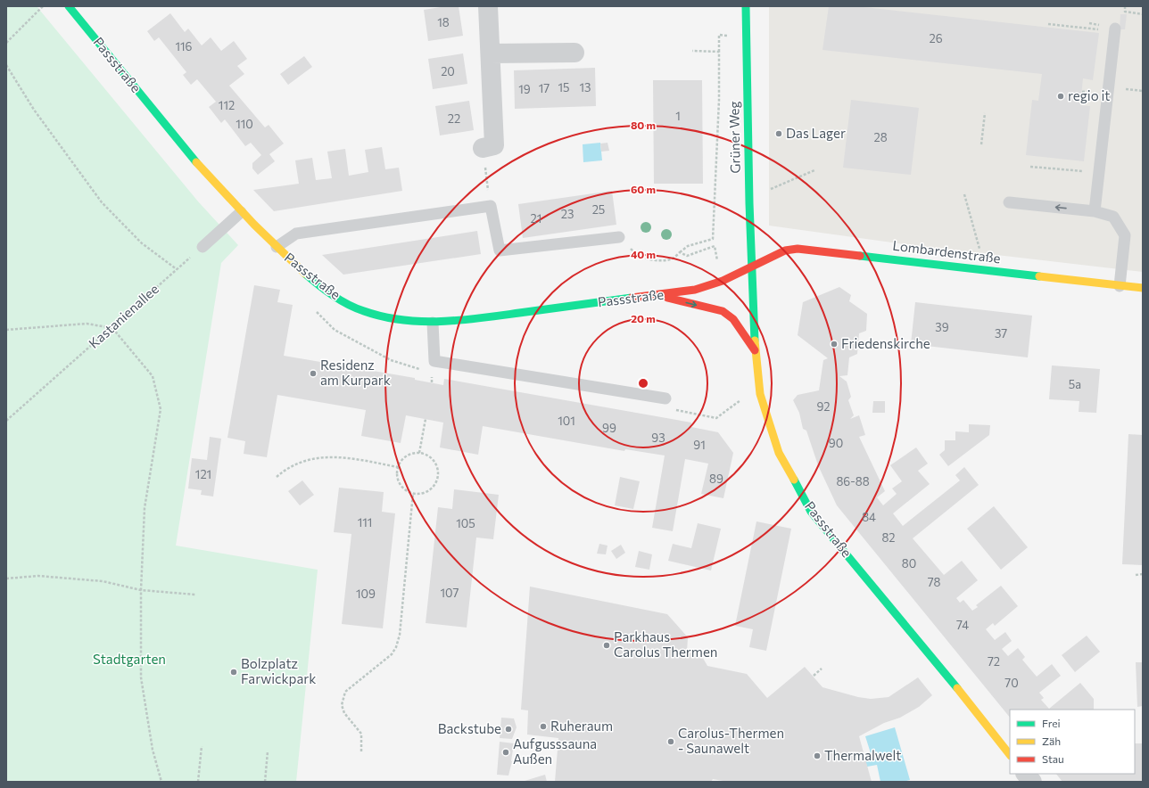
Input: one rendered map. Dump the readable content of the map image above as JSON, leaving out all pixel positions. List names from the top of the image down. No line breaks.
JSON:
{"streets":{"street":["Passstraße","Grüner Weg","Lombardenstraße"],"path":["Kastanienallee"]},"crossings":[["Passstraße","Grüner Weg"],["Passstraße","Lombardenstraße"],["Grüner Weg","Lombardenstraße"]],"parks":["Stadtgarten"],"places":["regio it","Das Lager","Friedenskirche","Residenz am Kurpark","Parkhaus Carolus Thermen","Bolzplatz Farwickpark","Ruheraum","Backstube","Carolus-Thermen - Saunawelt","Aufgusssauna Außen","Thermalwelt"],"house_numbers":["18","26","116","20","15","13","17","19","112","1","22","110","28","25","23","21","39","37","5a","92","101","99","93","90","91","121","89","86-88","84","111","105","82","80","78","107","109","74","72","70"],"legend":["Frei","Zäh","Stau"],"rings":["80 m","60 m","40 m","20 m"]}
